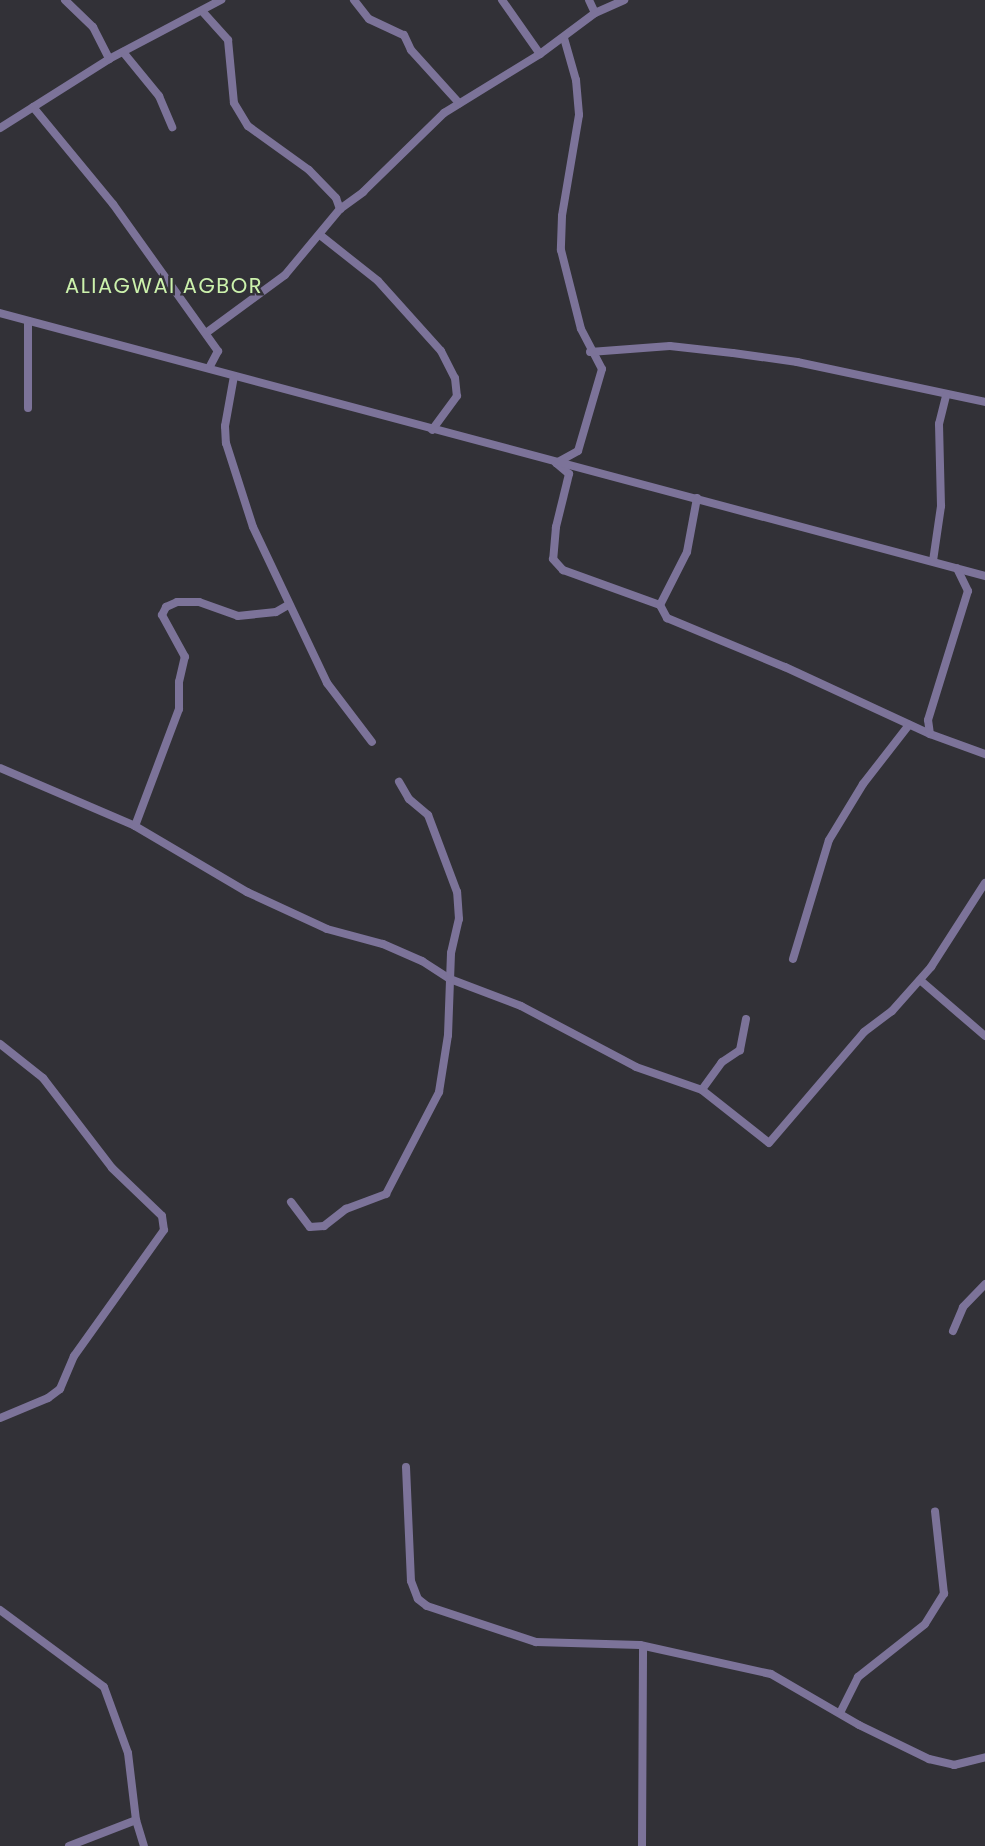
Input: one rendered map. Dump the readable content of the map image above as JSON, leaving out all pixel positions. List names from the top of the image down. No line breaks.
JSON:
{"districts":["ALIAGWAI AGBOR"]}
